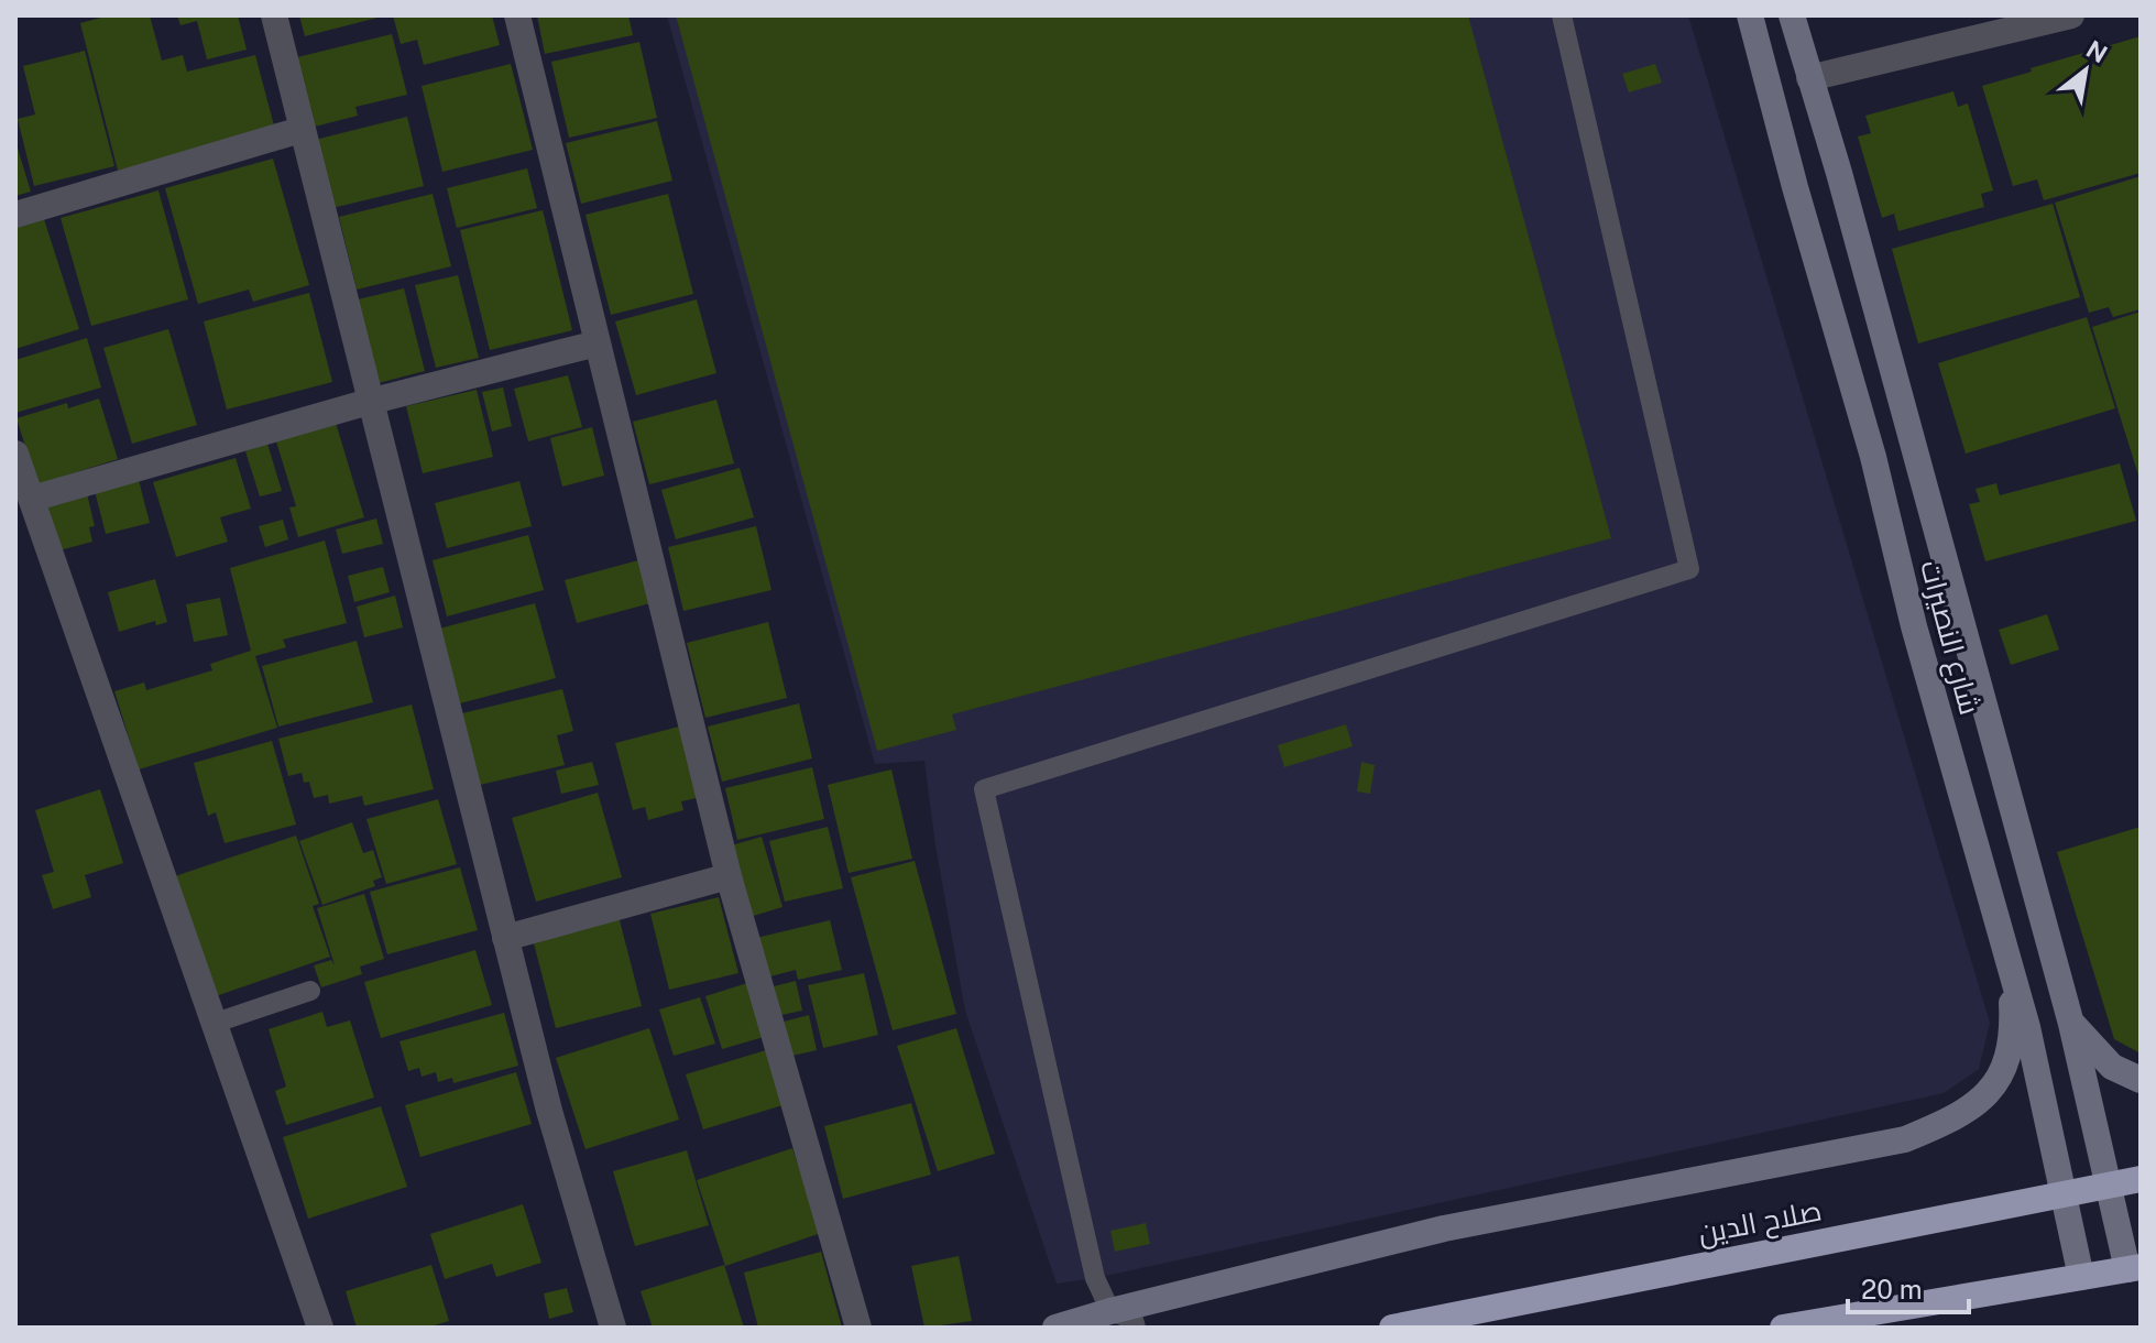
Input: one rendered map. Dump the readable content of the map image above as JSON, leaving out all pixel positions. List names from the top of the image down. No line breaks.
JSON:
{"streets":{"highway":["صلاح الدين"],"main road":["شارع النصيرات"]},"crossings":[["شارع النصيرات","صلاح الدين"]],"scale_bar":"20 m","north":"top right"}
